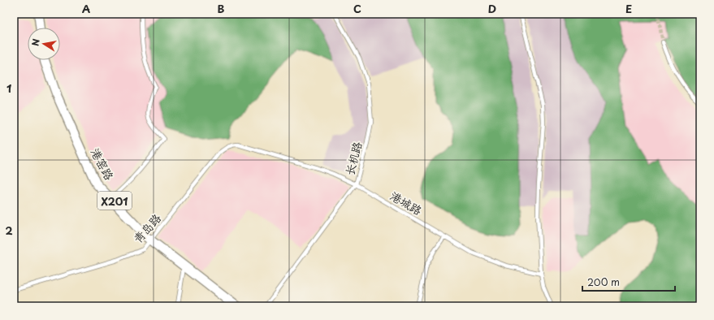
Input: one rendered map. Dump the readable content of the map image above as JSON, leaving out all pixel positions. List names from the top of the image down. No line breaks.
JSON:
{"streets":{"main road":["港窑路","X201"],"street":["长机路","港城路","青岛路"]},"crossings":[["长机路","港城路"],["港窑路","青岛路"],["港城路","青岛路"]],"scale_bar":"200 m","north":"left","grid":{"columns":["A","B","C","D","E"],"rows":["1","2"]}}
